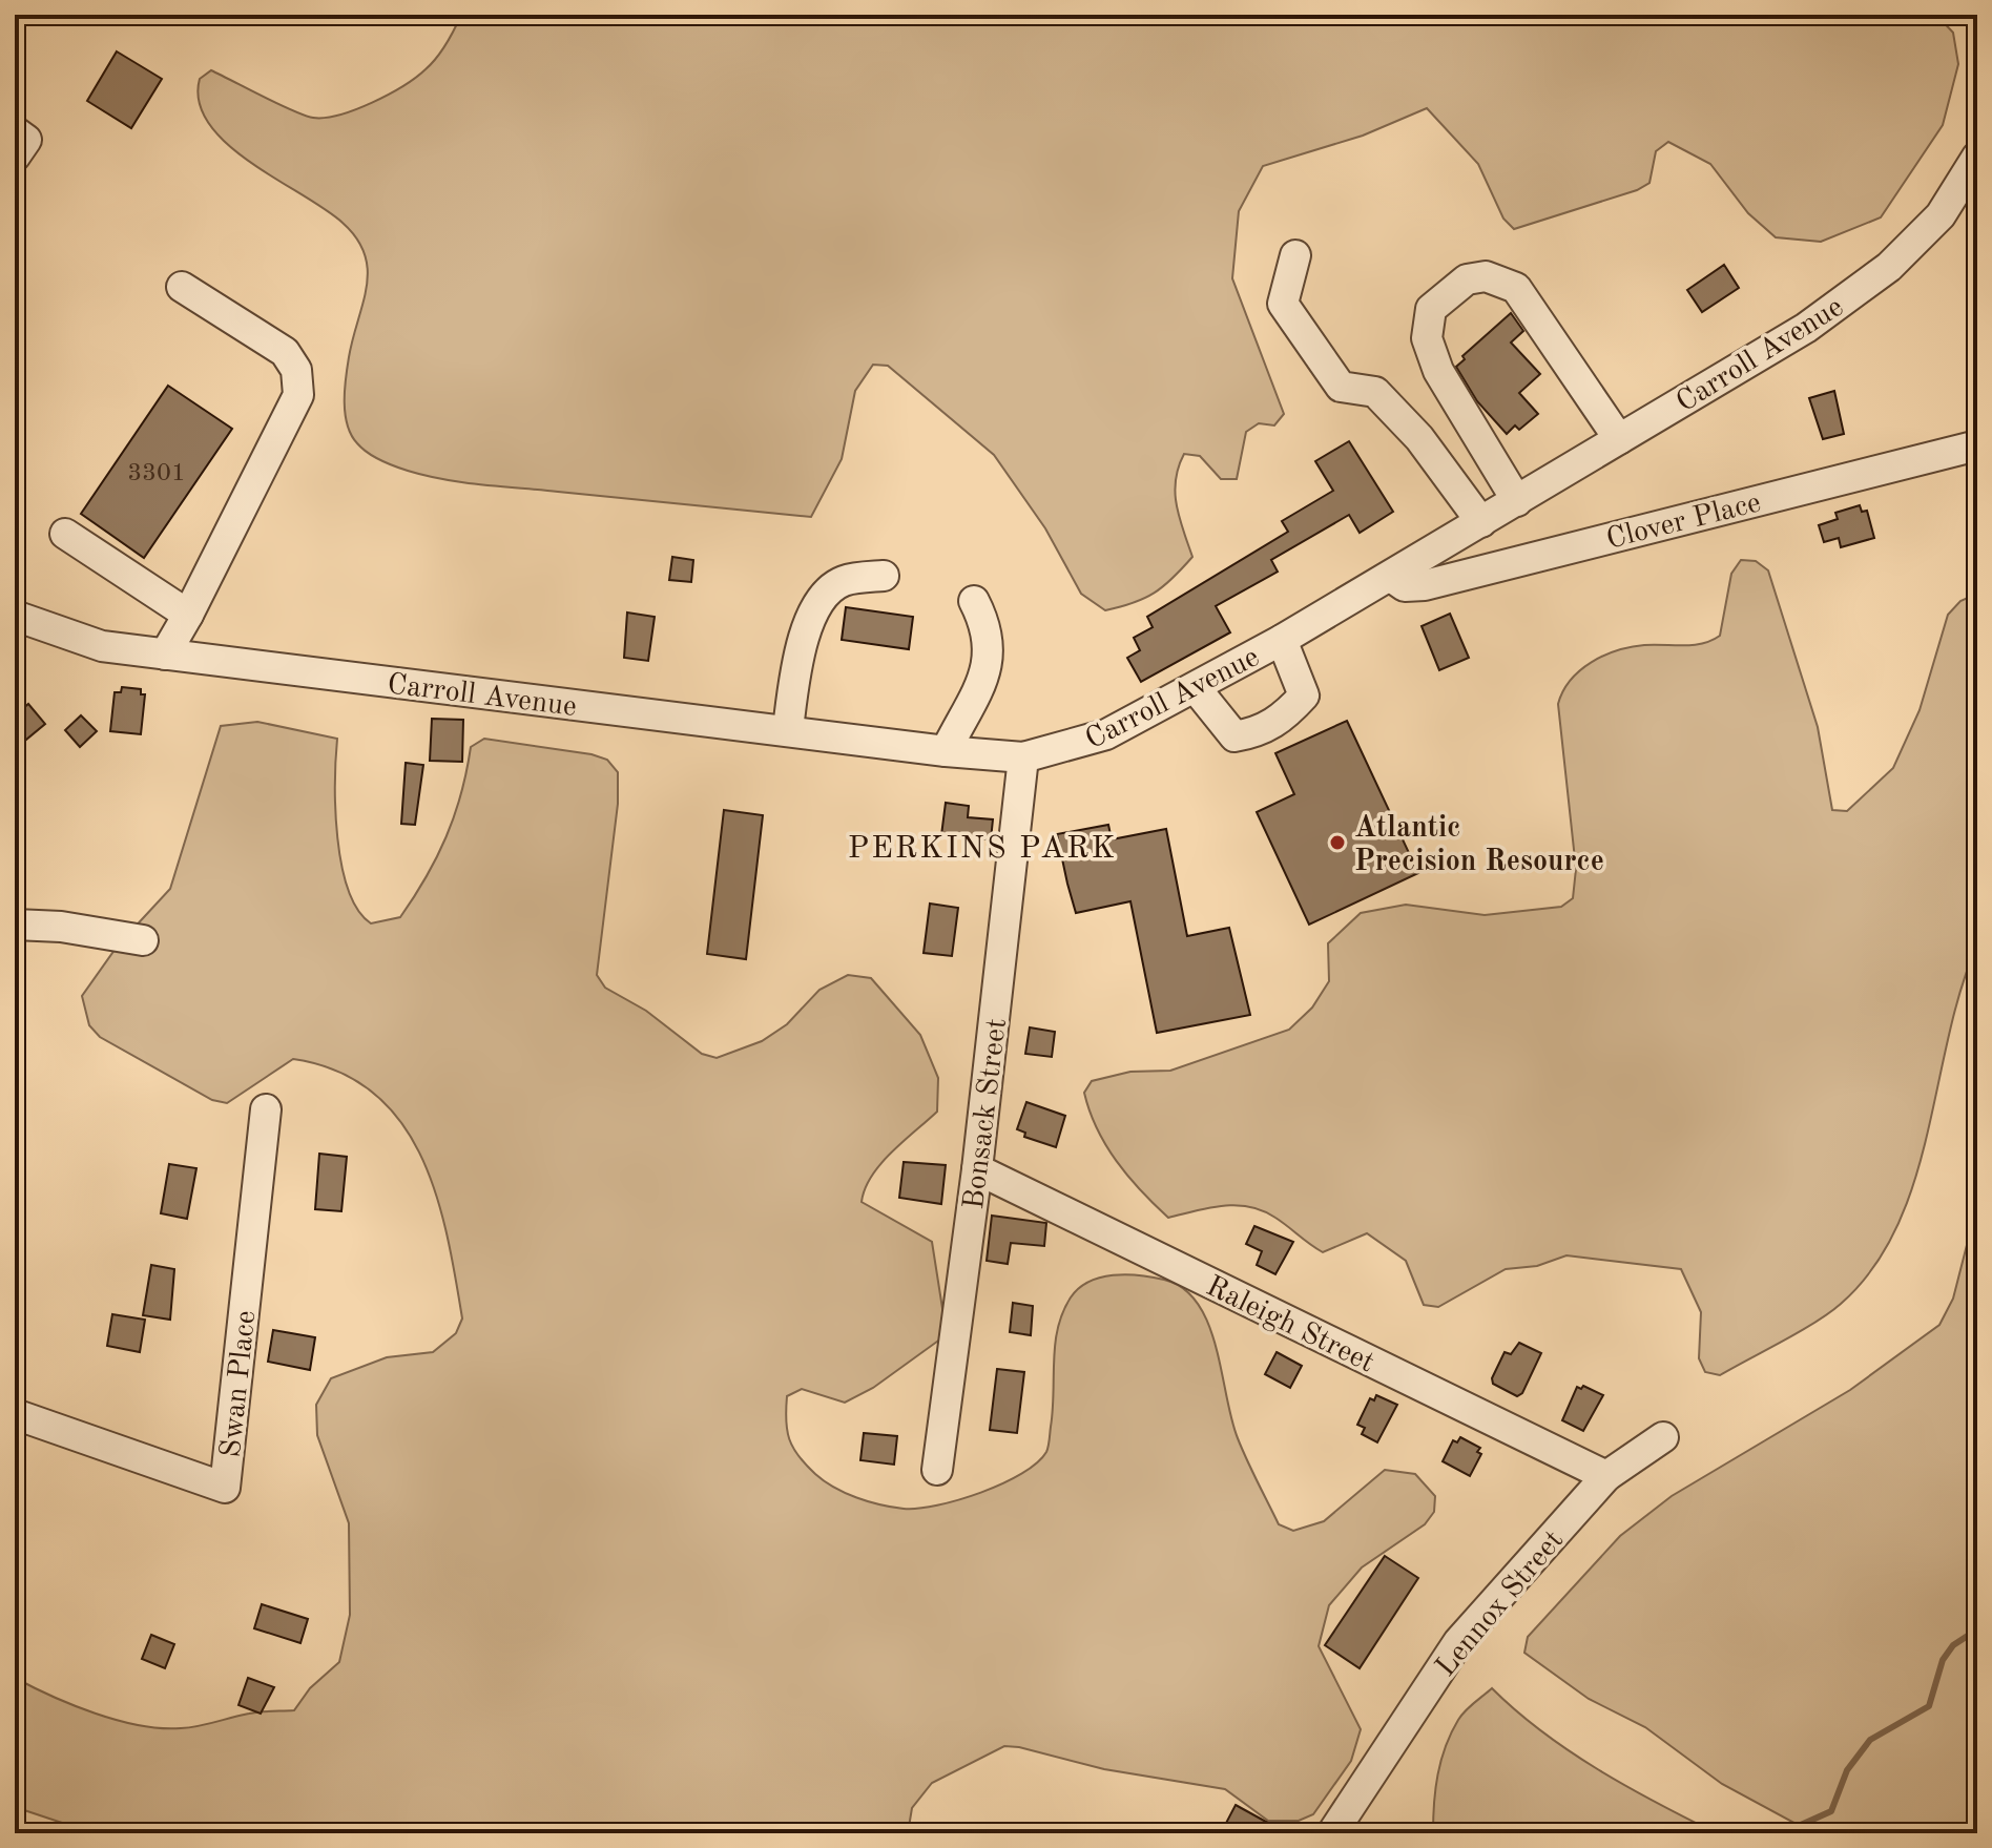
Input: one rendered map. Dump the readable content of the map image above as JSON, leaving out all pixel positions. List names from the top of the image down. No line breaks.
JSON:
{"streets":{"street":["Carroll Avenue","Clover Place","Bonsack Street","Raleigh Street","Swan Place","Lennox Street"]},"crossings":[["Carroll Avenue","Clover Place"],["Carroll Avenue","Bonsack Street"],["Bonsack Street","Raleigh Street"],["Raleigh Street","Lennox Street"]],"districts":["PERKINS PARK"],"places":["Atlantic Precision Resource"],"house_numbers":["3301"]}
